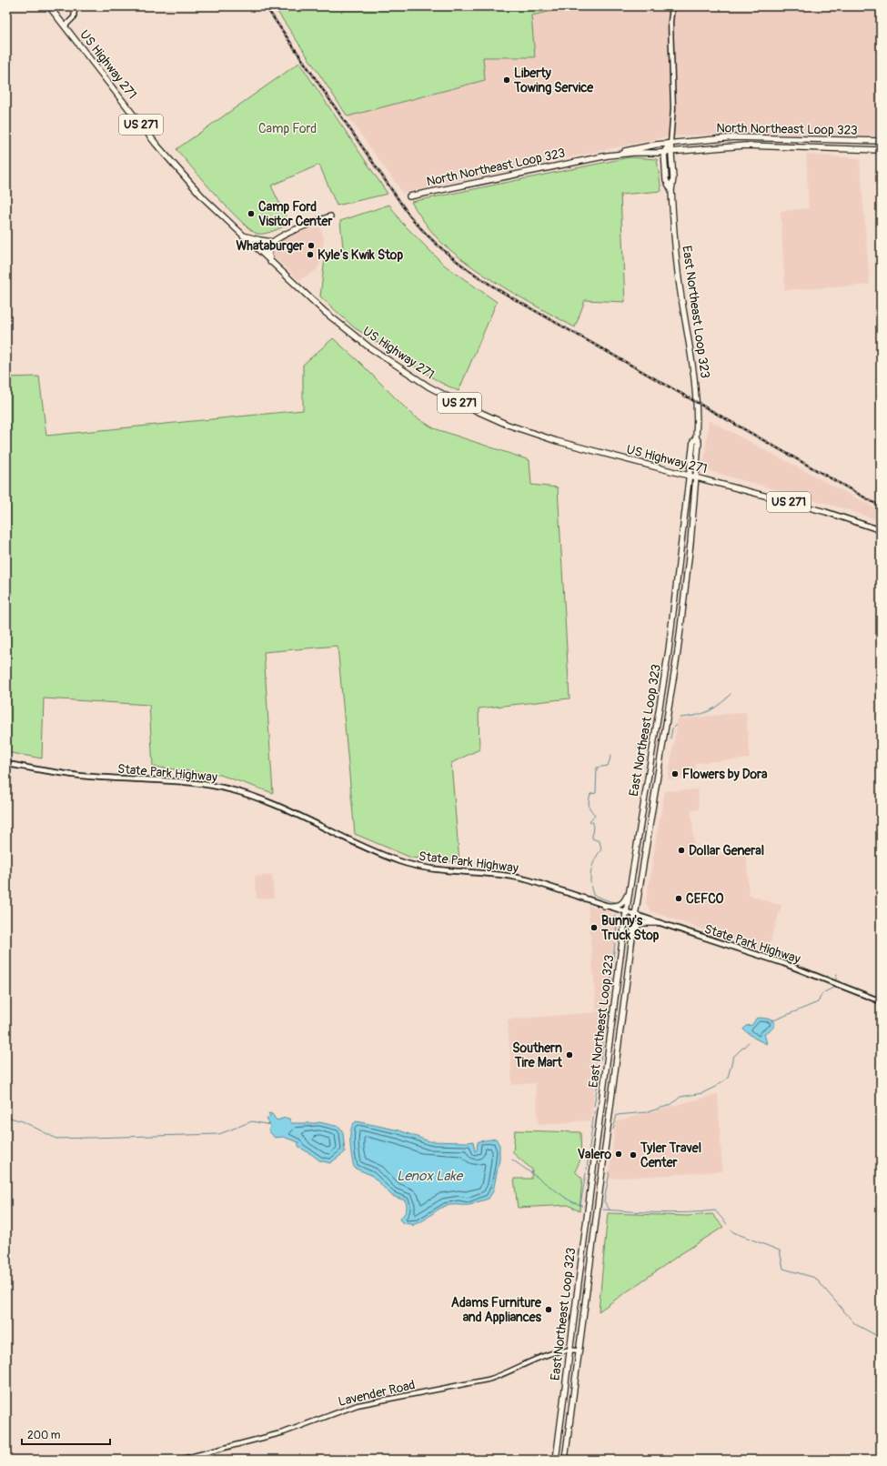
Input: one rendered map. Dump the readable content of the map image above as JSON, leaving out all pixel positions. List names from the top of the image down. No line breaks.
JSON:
{"streets":{"highway":["US Highway 271","US 271","North Northeast Loop 323","East Northeast Loop 323"],"main road":["State Park Highway"],"street":["Lavender Road"]},"crossings":[["US Highway 271","East Northeast Loop 323"],["North Northeast Loop 323","East Northeast Loop 323"],["East Northeast Loop 323","State Park Highway"],["East Northeast Loop 323","Lavender Road"]],"water":["Lenox Lake"],"parks":["Camp Ford"],"places":["Liberty Towing Service","Camp Ford Visitor Center","Whataburger","Kyle's Kwik Stop","Flowers by Dora","Dollar General","CEFCO","Bunny's Truck Stop","Southern Tire Mart","Valero","Tyler Travel Center","Adams Furniture and Appliances"],"scale_bar":"200 m"}
